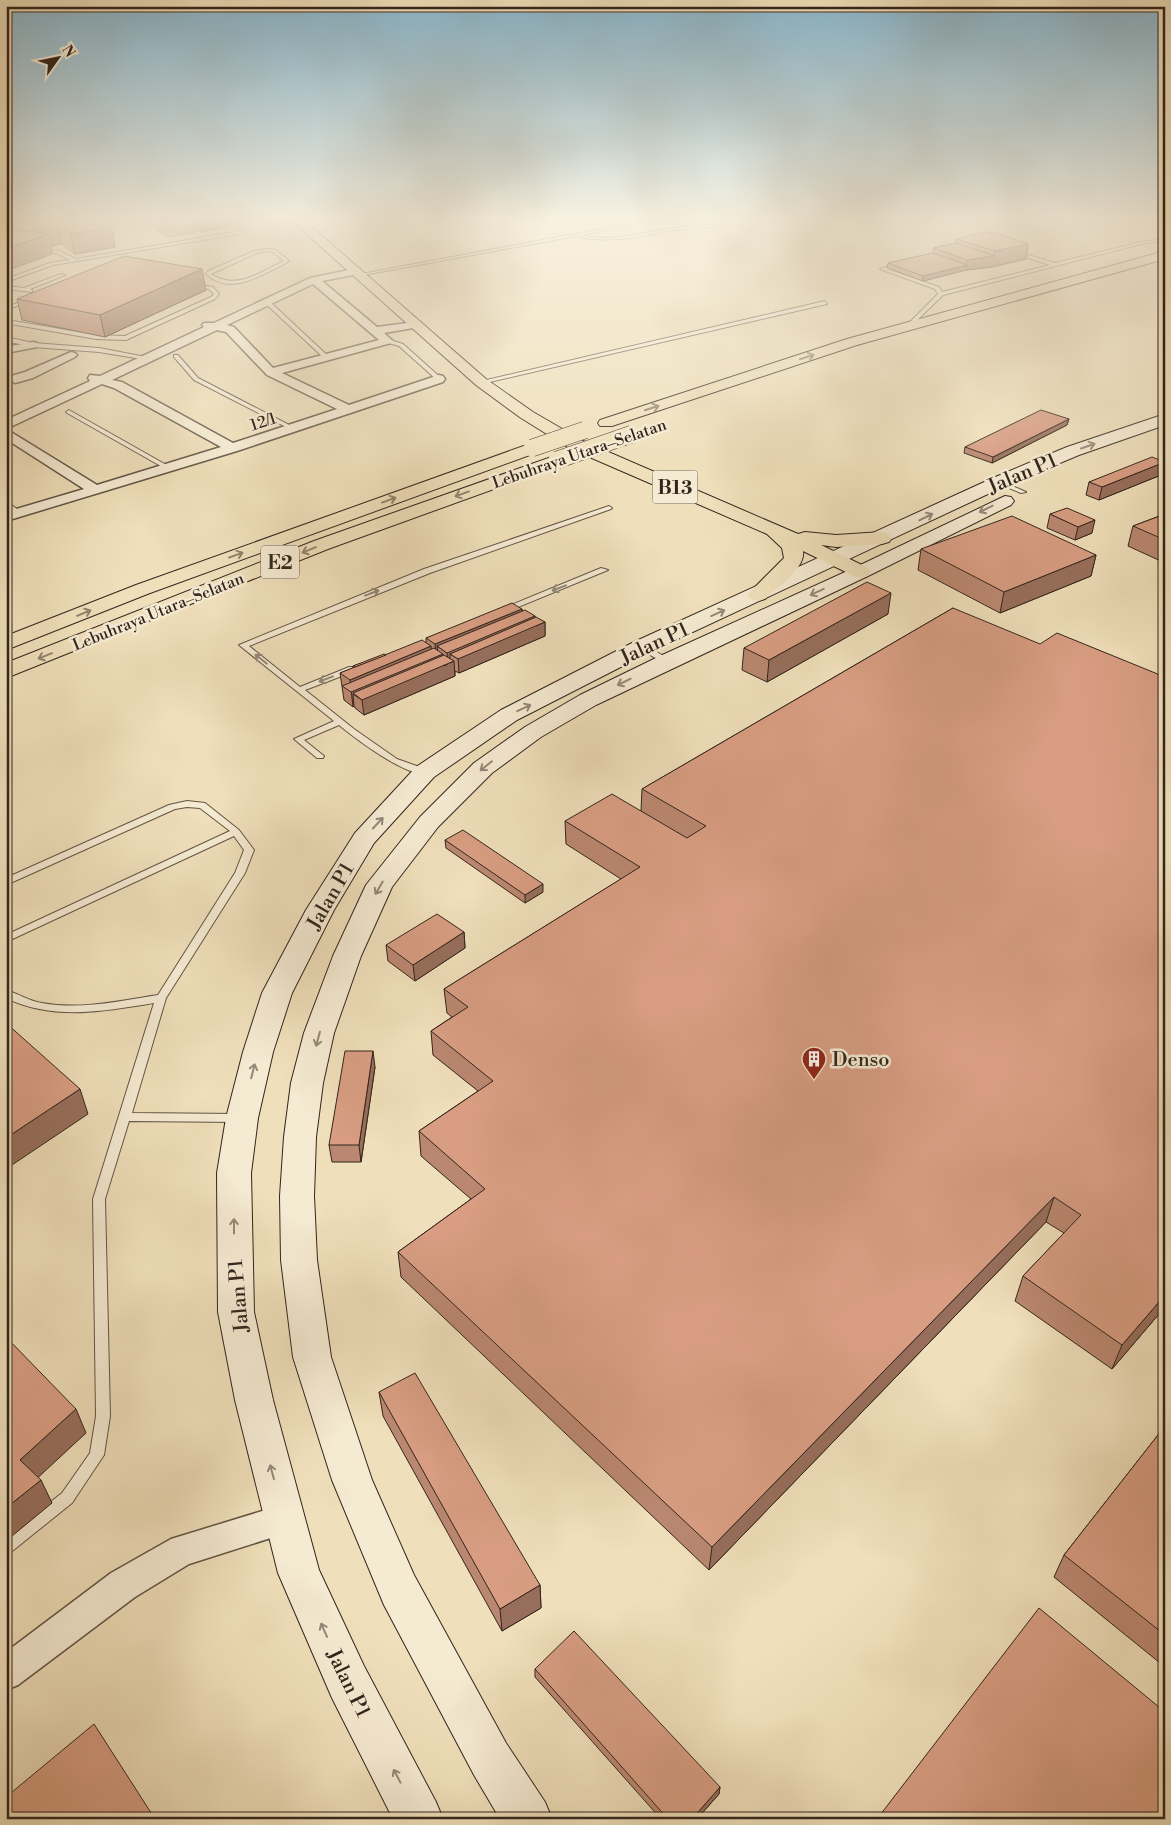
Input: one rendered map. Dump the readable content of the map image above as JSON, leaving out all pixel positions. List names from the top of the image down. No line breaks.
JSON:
{"streets":{"main road":["Lebuhraya Utara–Selatan","Jalan P1","B13","E2"],"street":["12/1"]},"crossings":[["Jalan P1","B13"]],"places":{"building":["Denso"]},"north":"top right"}
